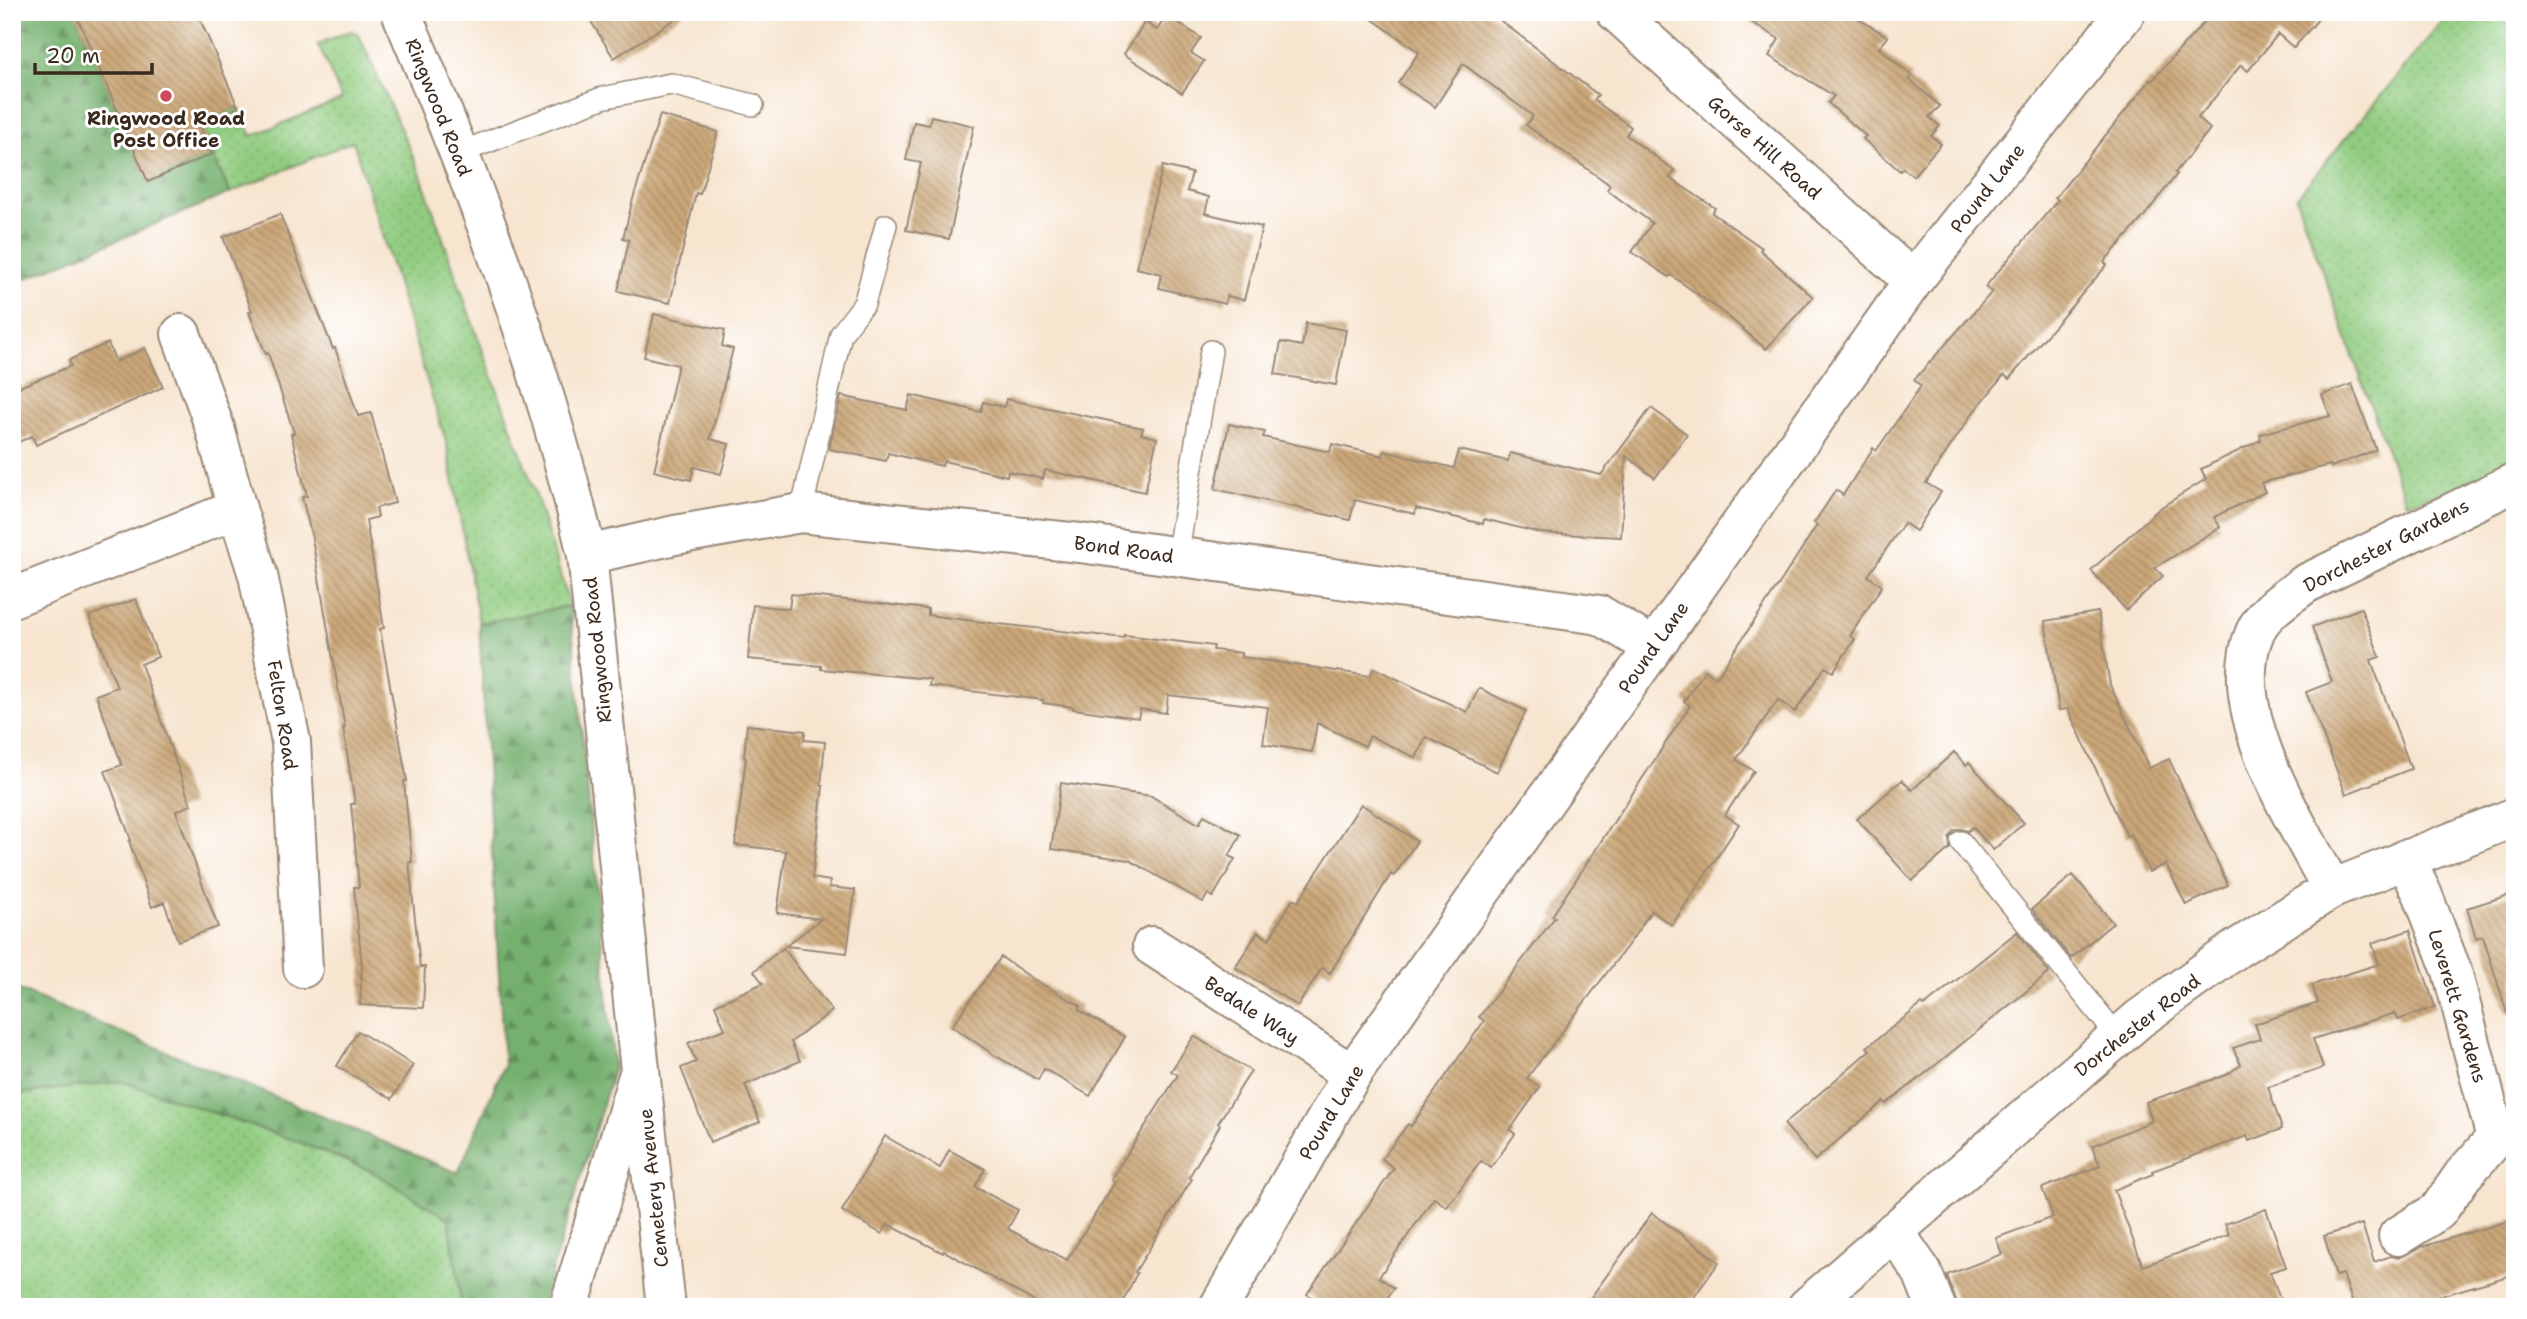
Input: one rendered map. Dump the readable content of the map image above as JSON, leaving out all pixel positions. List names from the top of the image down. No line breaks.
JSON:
{"streets":{"street":["Ringwood Road","Gorse Hill Road","Pound Lane","Dorchester Gardens","Bond Road","Felton Road","Leverett Gardens","Bedale Way","Dorchester Road","Cemetery Avenue"]},"crossings":[["Ringwood Road","Bond Road"],["Ringwood Road","Cemetery Avenue"],["Gorse Hill Road","Pound Lane"],["Pound Lane","Bond Road"],["Pound Lane","Bedale Way"],["Dorchester Gardens","Dorchester Road"],["Leverett Gardens","Dorchester Road"]],"places":["Ringwood Road Post Office"],"scale_bar":"20 m"}
